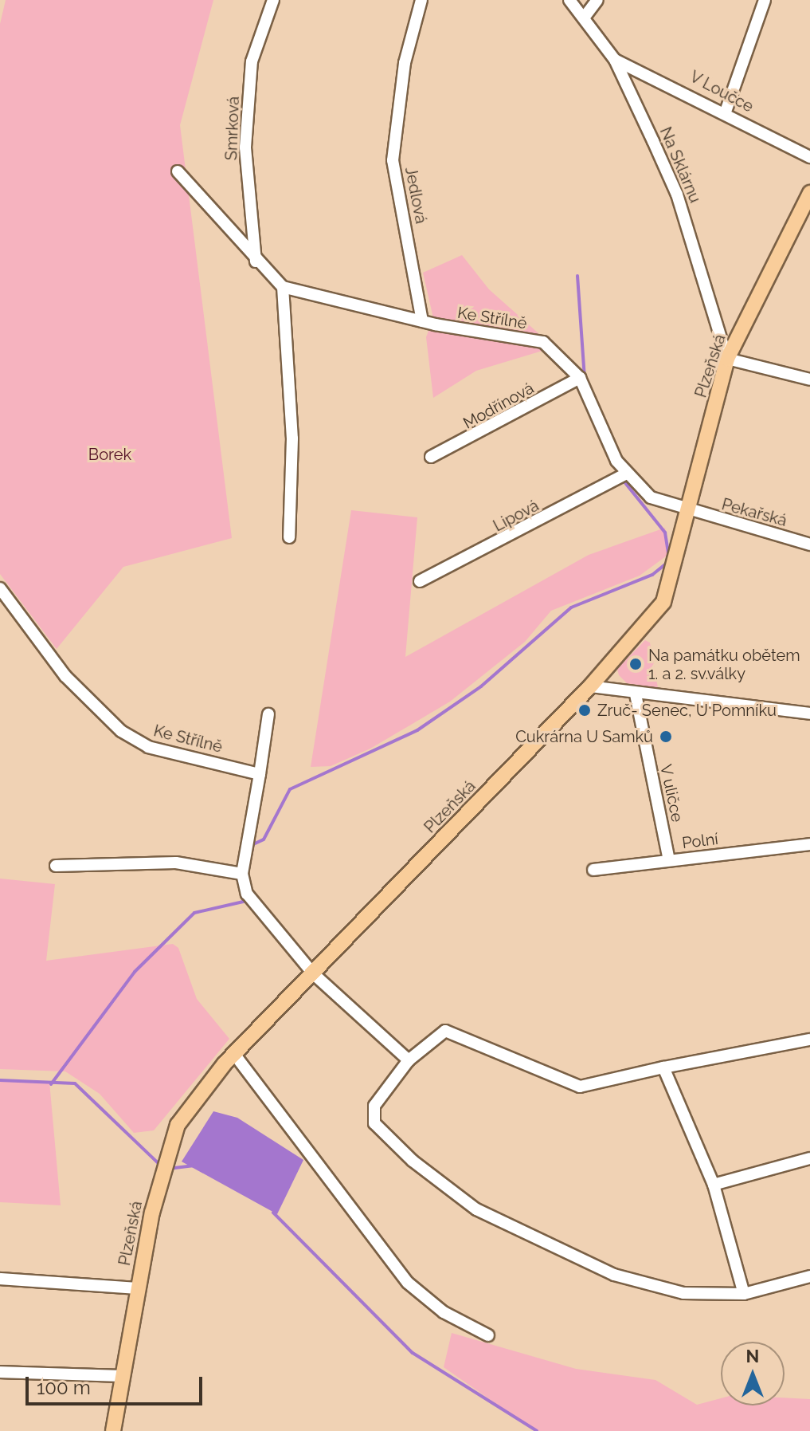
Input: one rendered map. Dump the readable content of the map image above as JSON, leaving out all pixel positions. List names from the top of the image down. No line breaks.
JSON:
{"streets":{"main road":["Plzeňská"],"street":["V Loučce","Smrková","Na Sklárnu","Jedlová","Ke Střílně","Modřínová","Pekařská","Lipová","V uličce","Polní"]},"crossings":[["V Loučce","Na Sklárnu"],["Smrková","Ke Střílně"],["Na Sklárnu","Plzeňská"],["Jedlová","Ke Střílně"],["Ke Střílně","Plzeňská"],["Ke Střílně","Modřínová"],["Ke Střílně","Pekařská"],["Ke Střílně","Lipová"],["Plzeňská","Pekařská"],["V uličce","Polní"]],"parks":["Borek"],"places":["Na památku obětem 1. a 2. sv.války","Zruč- Senec, U Pomníku","Cukrárna U Samků"],"scale_bar":"100 m","north":"top"}
